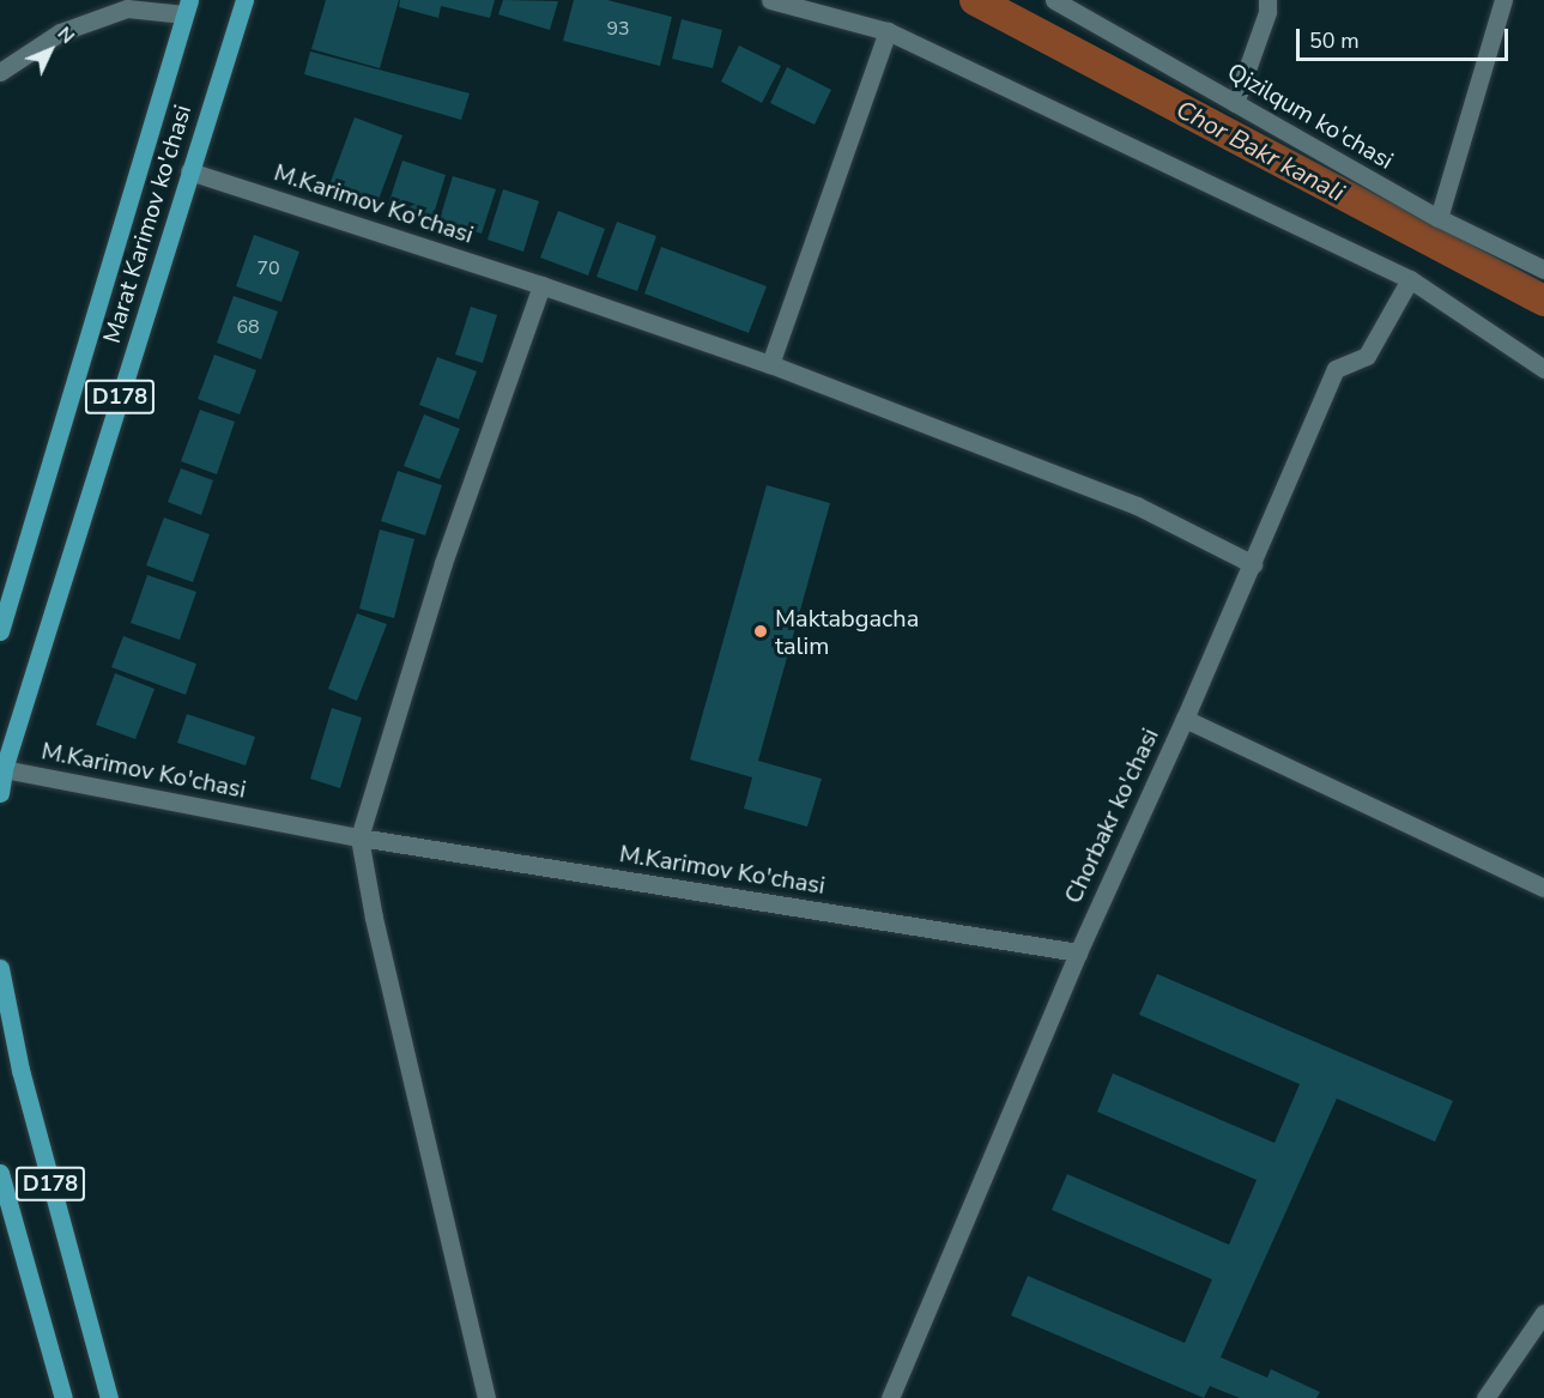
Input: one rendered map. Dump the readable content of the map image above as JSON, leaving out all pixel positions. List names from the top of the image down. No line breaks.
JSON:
{"streets":{"main road":["Marat Karimov ko'chasi","D178"],"street":["Qizilqum ko'chasi","M.Karimov Ko'chasi","Chorbakr ko'chasi"]},"crossings":[["M.Karimov Ko'chasi","Marat Karimov ko'chasi"],["M.Karimov Ko'chasi","Chorbakr ko'chasi"]],"water":["Chor Bakr kanali"],"places":["Maktabgacha talim"],"house_numbers":["93","70","68"],"scale_bar":"50 m","north":"top right"}
